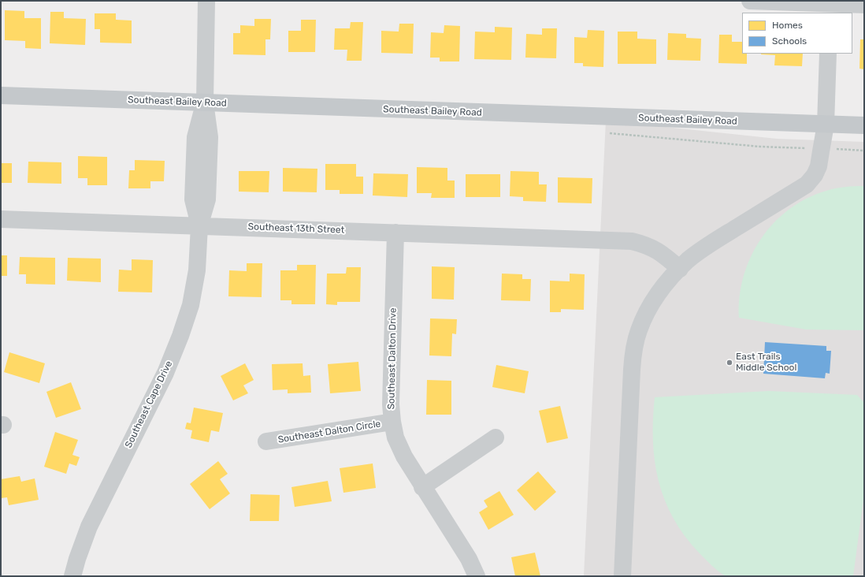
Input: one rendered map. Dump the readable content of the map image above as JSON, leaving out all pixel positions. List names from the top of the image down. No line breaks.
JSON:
{"streets":{"main road":["Southeast Bailey Road"],"street":["Southeast 13th Street","Southeast Dalton Drive","Southeast Cape Drive","Southeast Dalton Circle"]},"crossings":[["Southeast Bailey Road","Southeast Cape Drive"],["Southeast 13th Street","Southeast Dalton Drive"],["Southeast 13th Street","Southeast Cape Drive"],["Southeast Dalton Drive","Southeast Dalton Circle"]],"places":["East Trails Middle School"],"legend":["Homes","Schools"]}
